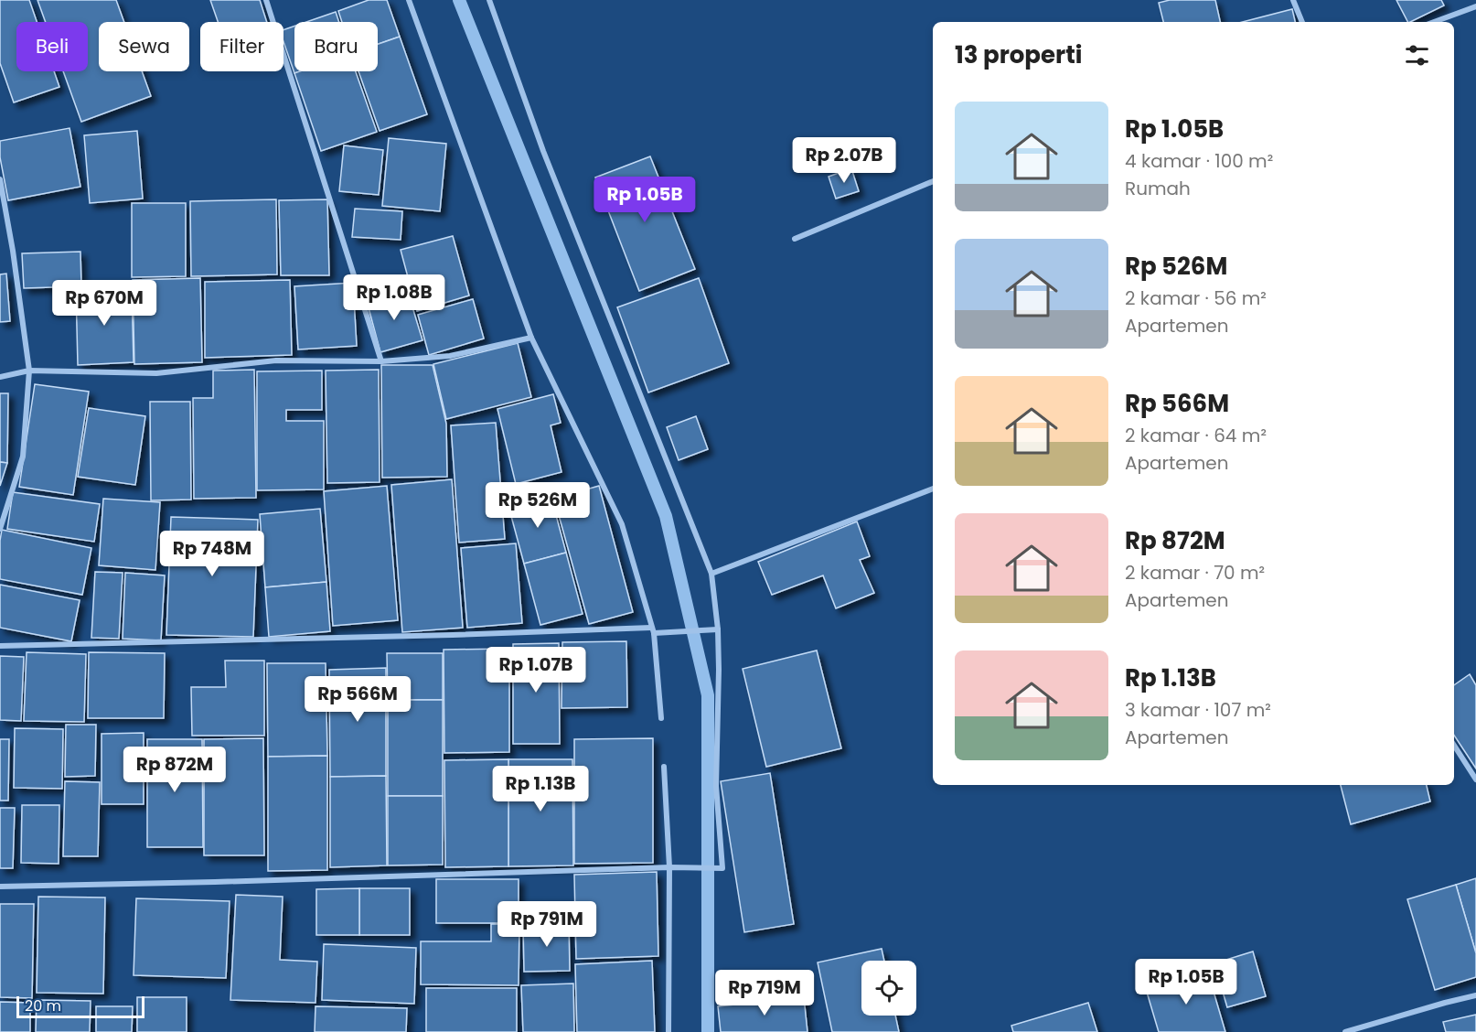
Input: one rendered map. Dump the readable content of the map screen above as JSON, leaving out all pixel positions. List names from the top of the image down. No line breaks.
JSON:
{"scale_bar":"20 m","page":{"chip":["Beli","Sewa","Filter","Baru"],"heading":"13 properti","list":[{"name":"Rp 1.05B","note":"4 kamar · 100 m² · Rumah"},{"name":"Rp 526M","note":"2 kamar · 56 m² · Apartemen"},{"name":"Rp 566M","note":"2 kamar · 64 m² · Apartemen"},{"name":"Rp 872M","note":"2 kamar · 70 m² · Apartemen"},{"name":"Rp 1.13B","note":"3 kamar · 107 m² · Apartemen"}],"price":["Rp 2.07B","Rp 1.05B","Rp 1.08B","Rp 670M","Rp 526M","Rp 748M","Rp 1.07B","Rp 566M","Rp 872M","Rp 1.13B","Rp 791M","Rp 1.05B","Rp 719M"],"scale":"20 m"}}
